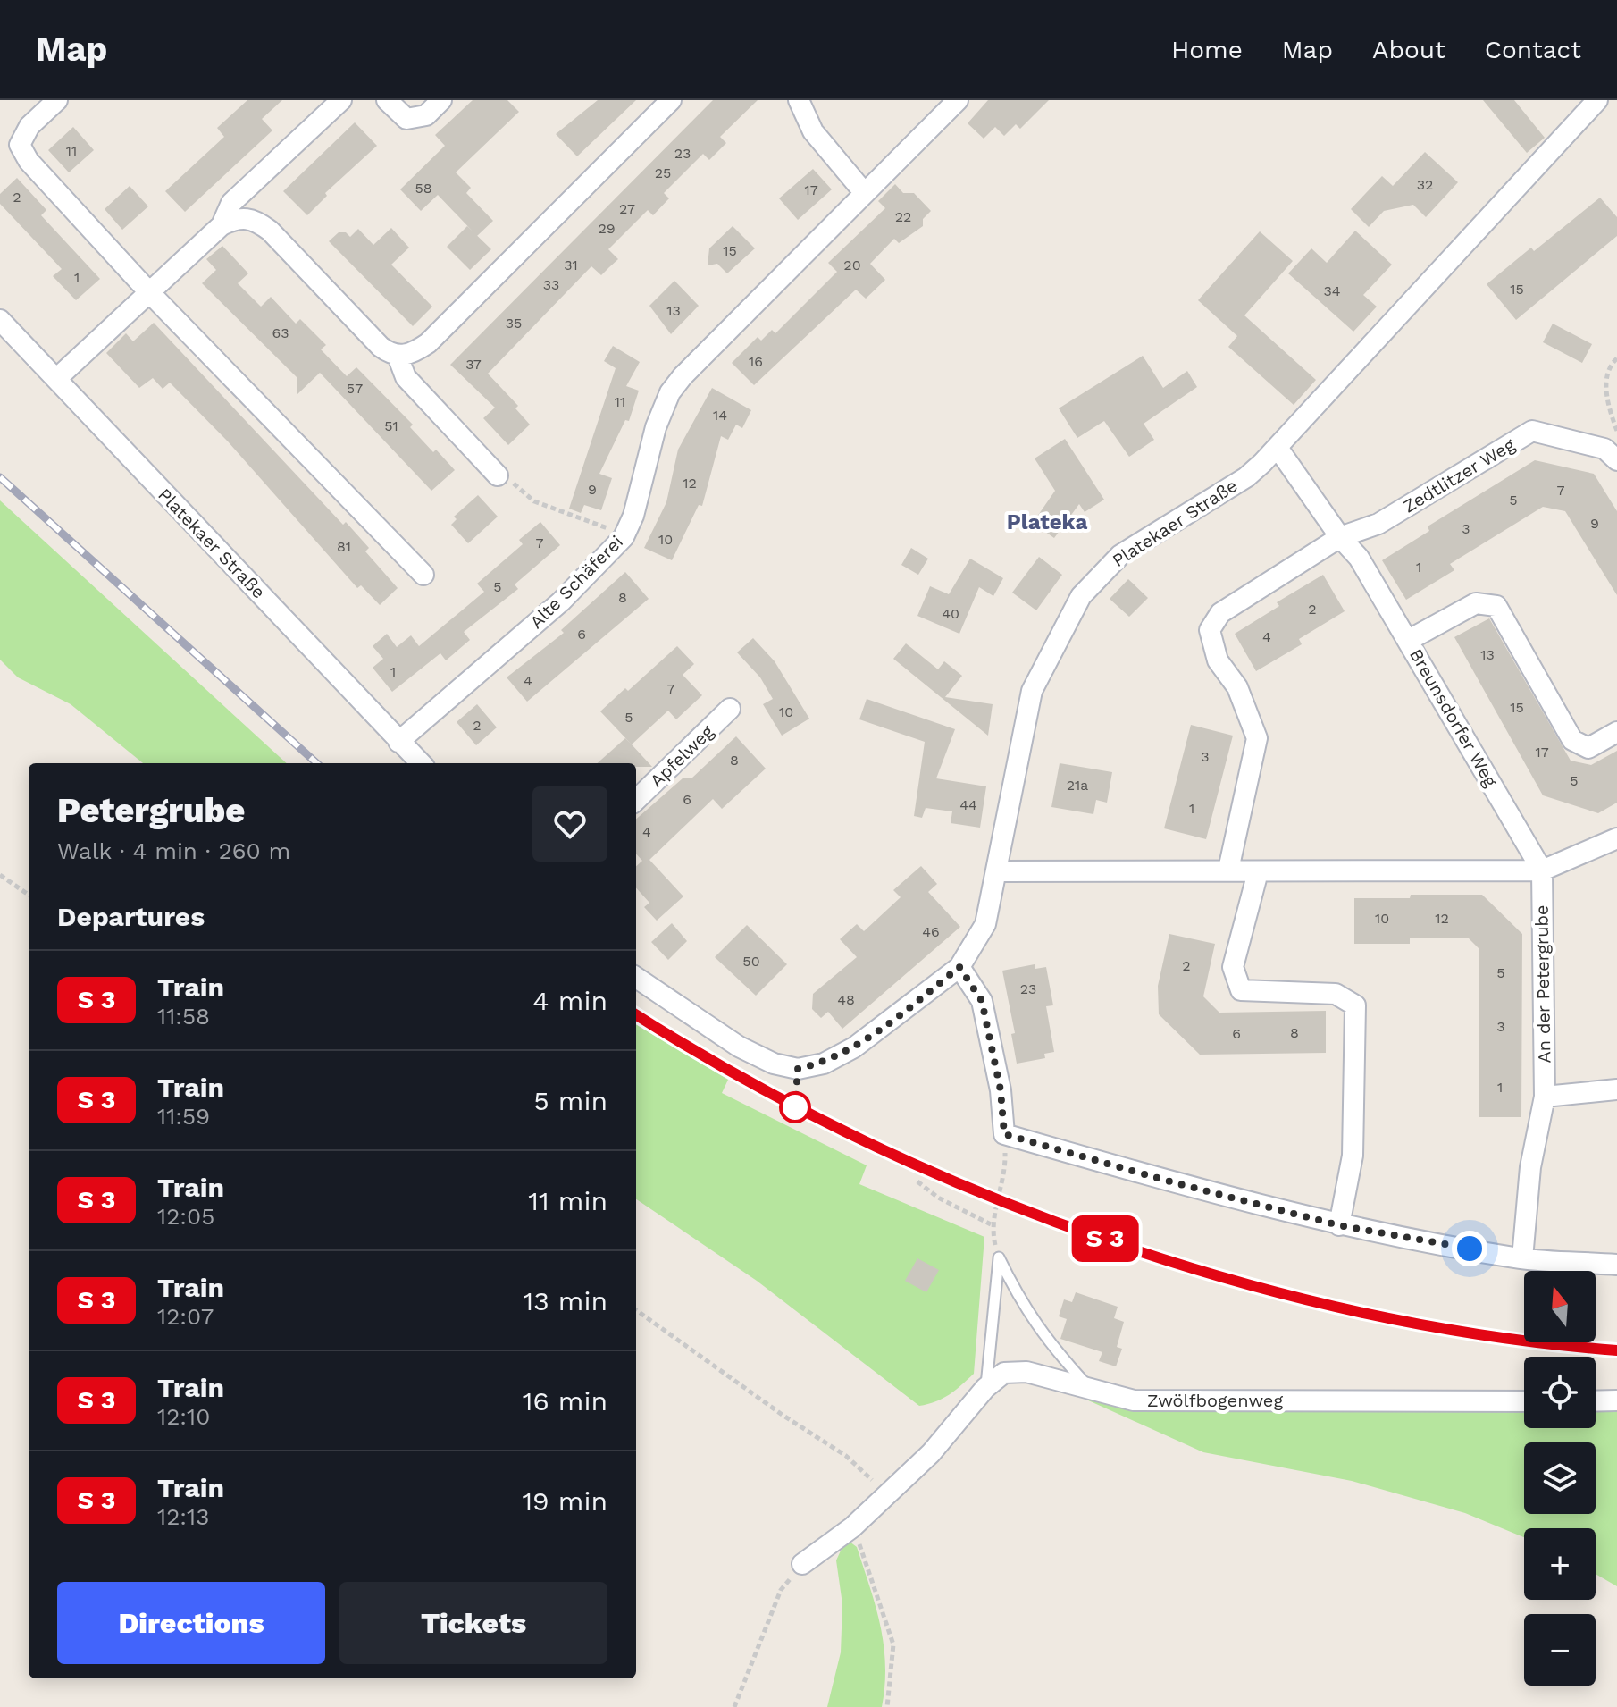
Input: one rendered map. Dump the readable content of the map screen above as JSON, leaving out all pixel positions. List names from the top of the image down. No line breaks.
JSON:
{"streets":{"street":["Zedtlitzer Weg","Platekaer Straße","Alte Schäferei","Breunsdorfer Weg","Apfelweg","An der Petergrube","Zwölfbogenweg"]},"crossings":[["Platekaer Straße","Alte Schäferei"],["Breunsdorfer Weg","An der Petergrube"]],"districts":["Plateka"],"house_numbers":["11","23","25","32","58","17","2","27","22","29","15","31","20","1","33","15","34","13","35","63","16","37","57","11","14","51","12","9","7","5","9","3","10","7","81","1","5","8","2","40","6","4","13","1","4","7","15","10","5","2","17","3","8","5","21a","6","44","1","4","10","12","46","50","2","5","23","48","3","8","6","1"],"north":"top","page":{"header":"Map","nav":["Home","Map","About","Contact"],"on_map":"S 3","heading":[["Petergrube","Walk · 4 min · 260 m"],"Departures"],"list":[{"mark":"S 3","name":"Train","note":"11:58","value":"4 min"},{"mark":"S 3","name":"Train","note":"11:59","value":"5 min"},{"mark":"S 3","name":"Train","note":"12:05","value":"11 min"},{"mark":"S 3","name":"Train","note":"12:07","value":"13 min"},{"mark":"S 3","name":"Train","note":"12:10","value":"16 min"},{"mark":"S 3","name":"Train","note":"12:13","value":"19 min"}],"map_buttons":["+","−"],"buttons":["Directions","Tickets"]}}
